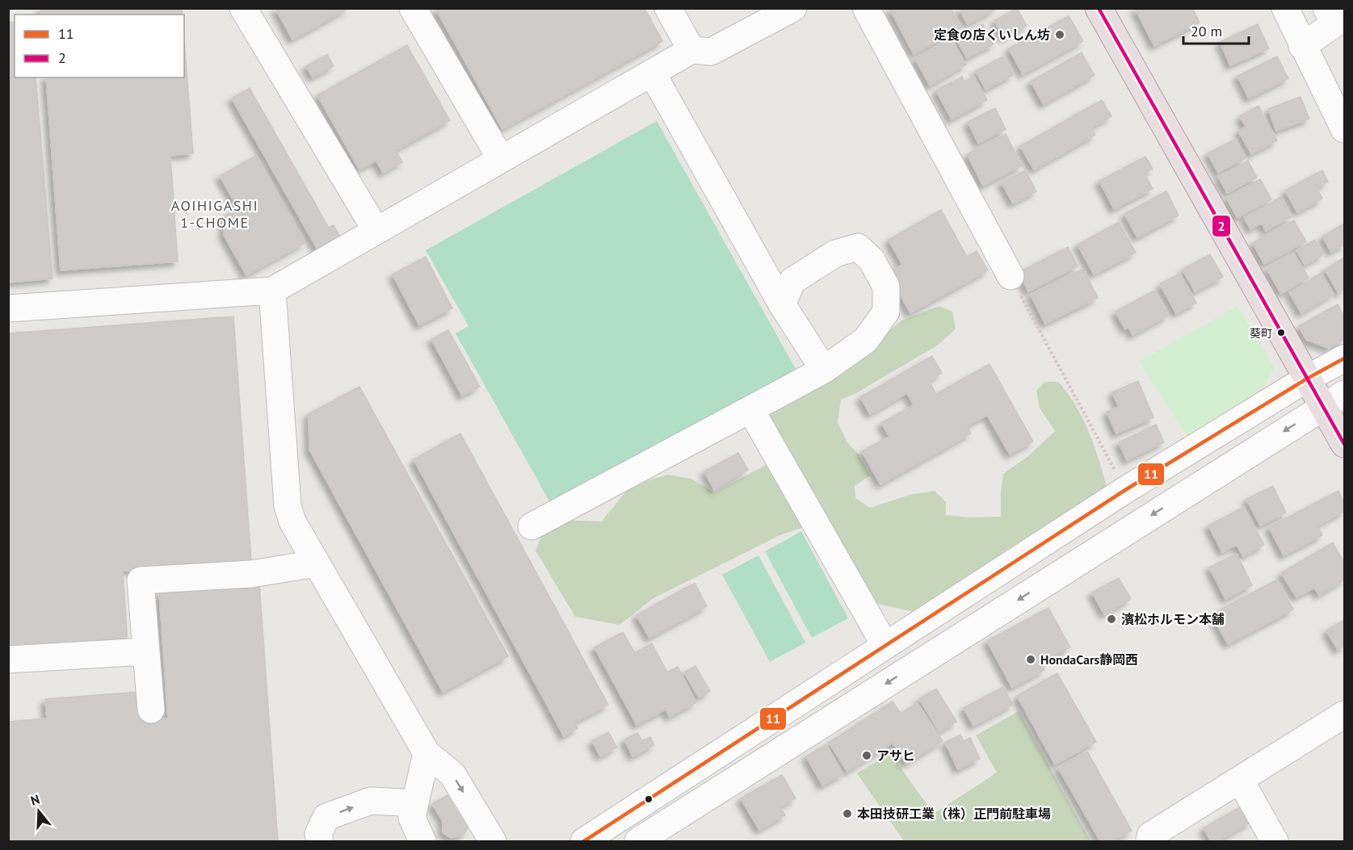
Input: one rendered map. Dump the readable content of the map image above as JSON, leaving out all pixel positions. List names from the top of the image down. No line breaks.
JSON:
{"districts":["AOIHIGASHI 1-CHOME"],"places":["定食の店くいしん坊","葵町","濱松ホルモン本舗","HondaCars静岡西","アサヒ","本田技研工業（株）正門前駐車場"],"lines":["transit line 2","transit line 11"],"legend":["11","2"],"scale_bar":"20 m","north":"top"}
